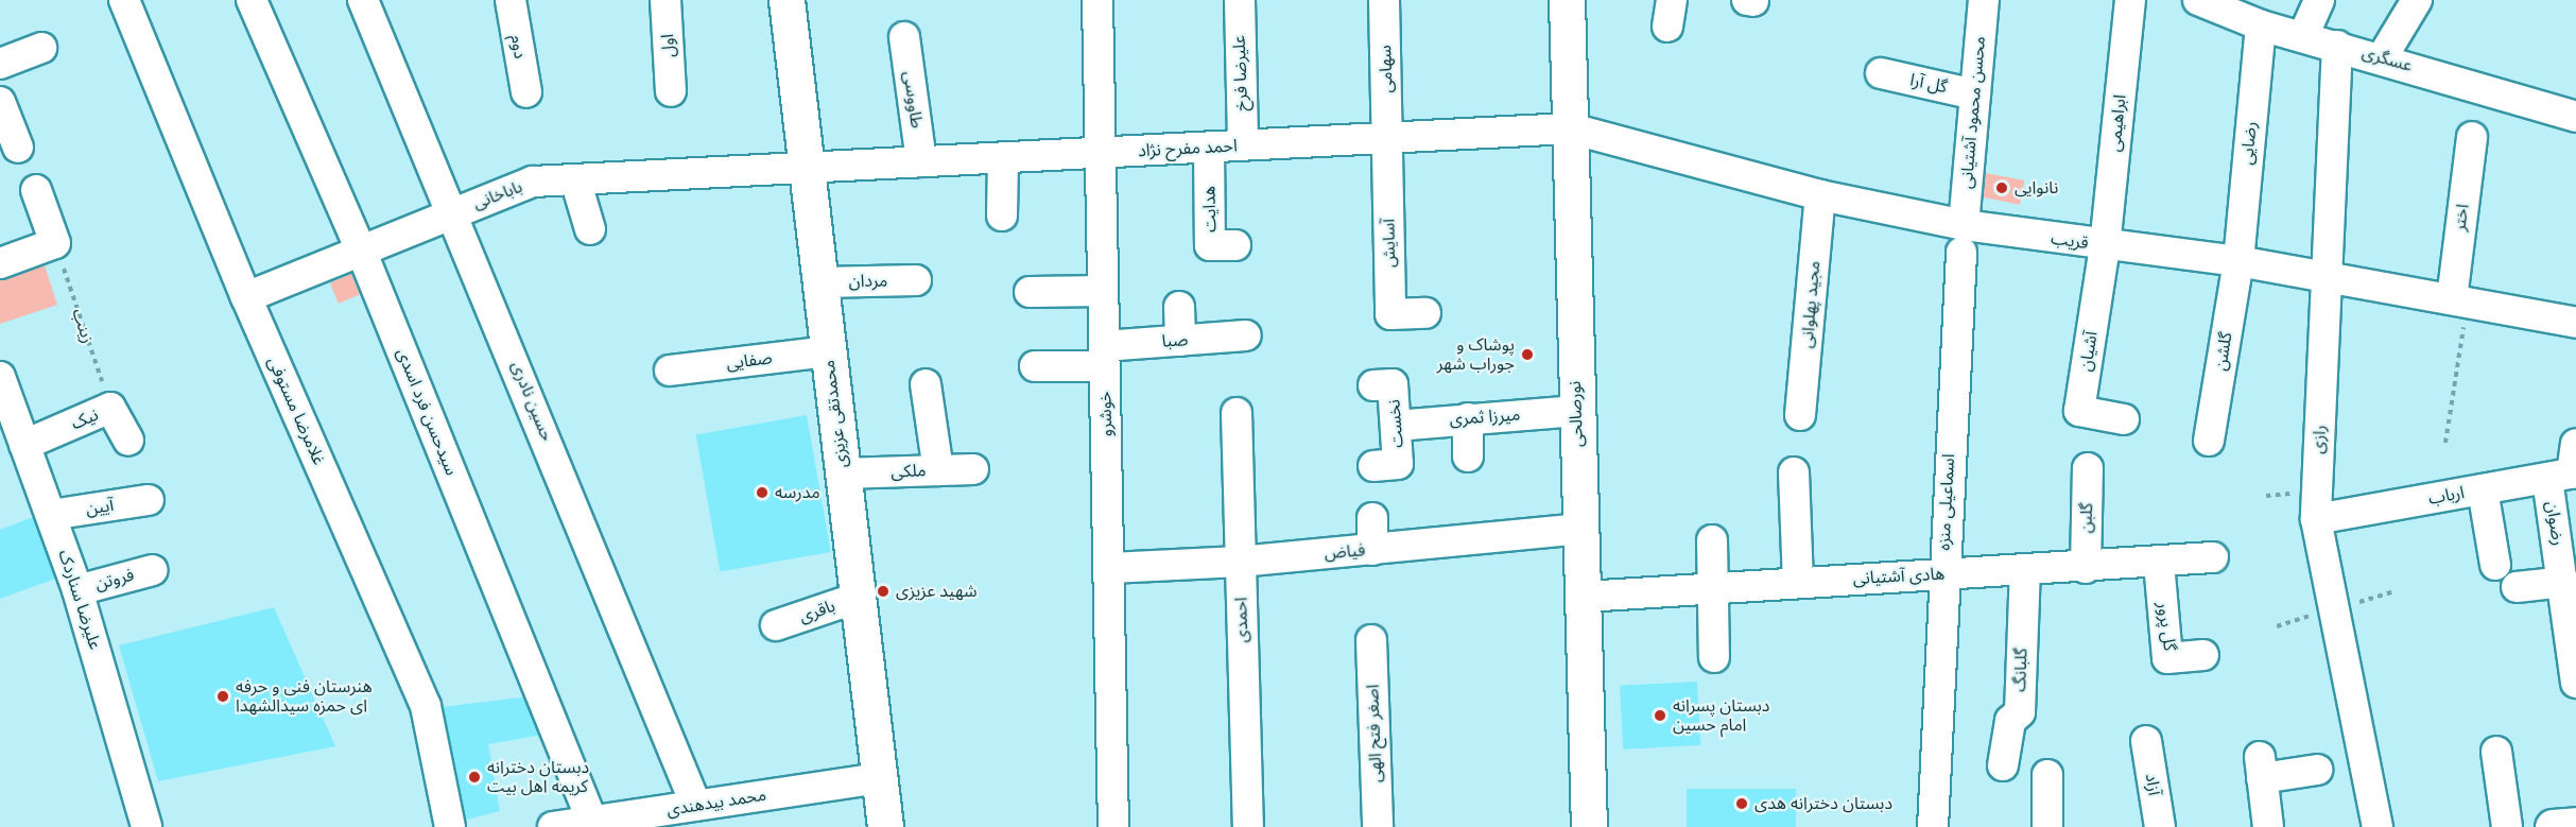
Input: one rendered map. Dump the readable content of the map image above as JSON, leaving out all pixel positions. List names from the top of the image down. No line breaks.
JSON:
{"streets":{"main road":["محمدتقی عزیزی","نورصالحی"],"street":["اول","دوم","عسگری","سهامی","علیرضا فرخ","گل آرا","طاووسی","محسن محمود آشتیانی","ابراهیمی","رضایی","احمد مفرح نژاد","باباخانی","هدایت","اختر","قریب","آسایش","مردان","مجید پهلوانی","صبا","آشیان","گلشن","صفایی","حسین نادری","غلامرضا مستوفی","سیدحسن فرد اسدی","خوشرو","میرزا ثمری","نیک","نخست","رازی","ملکی","ارباب","اسماعیلی منزه","آیین","گلبن","رضوان","فیاض","هادی آشتیانی","فروتن","علیرضا سناردک","باقری","احمدی","گل پرور","گلبانگ","اصغر فتح الهی","آزاد","محمد بیدهندی"],"path":["زینب"]},"crossings":[["عسگری","رضایی"],["عسگری","رازی"],["سهامی","احمد مفرح نژاد"],["سهامی","آسایش"],["علیرضا فرخ","احمد مفرح نژاد"],["گل آرا","محسن محمود آشتیانی"],["طاووسی","احمد مفرح نژاد"],["محسن محمود آشتیانی","قریب"],["محسن محمود آشتیانی","اسماعیلی منزه"],["ابراهیمی","قریب"],["ابراهیمی","آشیان"],["رضایی","قریب"],["رضایی","گلشن"],["احمد مفرح نژاد","باباخانی"],["احمد مفرح نژاد","هدایت"],["احمد مفرح نژاد","قریب"],["احمد مفرح نژاد","آسایش"],["احمد مفرح نژاد","محمدتقی عزیزی"],["احمد مفرح نژاد","خوشرو"],["احمد مفرح نژاد","نورصالحی"],["باباخانی","حسین نادری"],["باباخانی","غلامرضا مستوفی"],["باباخانی","سیدحسن فرد اسدی"],["باباخانی","محمدتقی عزیزی"],["اختر","قریب"],["قریب","مجید پهلوانی"],["قریب","آشیان"],["قریب","گلشن"],["قریب","نورصالحی"],["قریب","رازی"],["قریب","اسماعیلی منزه"],["مردان","محمدتقی عزیزی"],["زینب","نیک"],["صبا","خوشرو"],["صفایی","محمدتقی عزیزی"],["حسین نادری","محمد بیدهندی"],["سیدحسن فرد اسدی","محمد بیدهندی"],["محمدتقی عزیزی","ملکی"],["محمدتقی عزیزی","باقری"],["محمدتقی عزیزی","محمد بیدهندی"],["خوشرو","فیاض"],["نورصالحی","میرزا ثمری"],["نورصالحی","فیاض"],["نورصالحی","هادی آشتیانی"],["میرزا ثمری","نخست"],["نیک","علیرضا سناردک"],["رازی","ارباب"],["ارباب","رضوان"],["اسماعیلی منزه","هادی آشتیانی"],["آیین","علیرضا سناردک"],["گلبن","هادی آشتیانی"],["فیاض","احمدی"],["هادی آشتیانی","گل پرور"],["هادی آشتیانی","گلبانگ"],["فروتن","علیرضا سناردک"]],"places":["نانوایی","پوشاک و جوراب شهر","مدرسه","شهید عزیزی","هنرستان فنی و حرفه ای حمزه سیدالشهدا","دبستان پسرانه امام حسین","دبستان دخترانه کریمه اهل بیت","دبستان دخترانه هدی"]}
